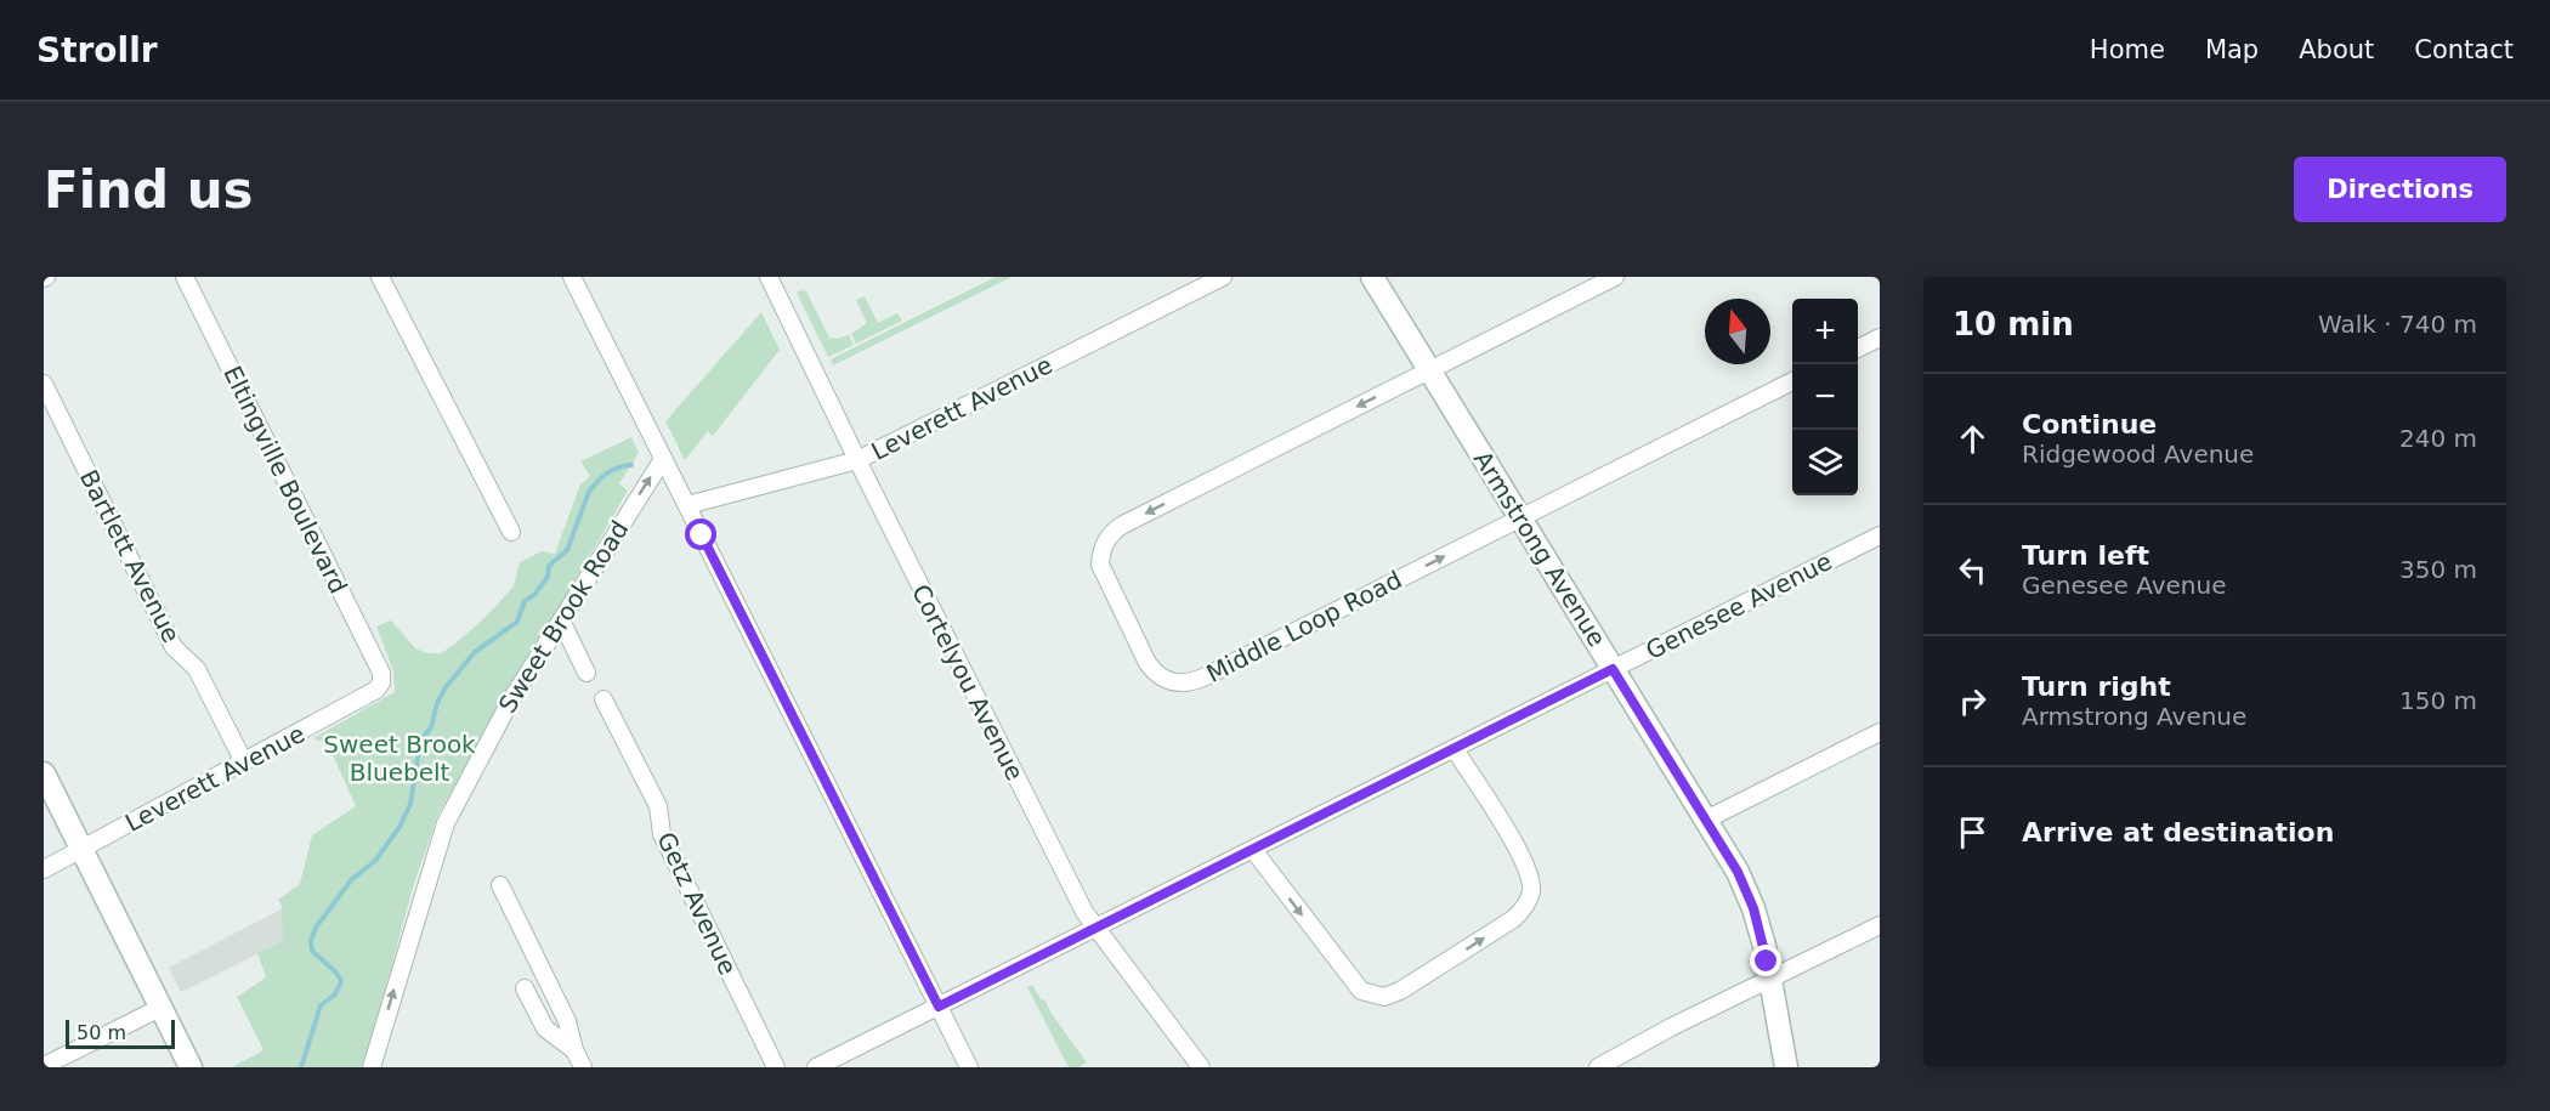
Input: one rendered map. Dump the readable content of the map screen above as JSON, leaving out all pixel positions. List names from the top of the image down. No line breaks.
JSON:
{"streets":{"street":["Leverett Avenue","Eltingville Boulevard","Armstrong Avenue","Bartlett Avenue","Genesee Avenue","Sweet Brook Road","Middle Loop Road","Cortelyou Avenue","Getz Avenue"]},"crossings":[["Leverett Avenue","Eltingville Boulevard"],["Leverett Avenue","Bartlett Avenue"],["Leverett Avenue","Cortelyou Avenue"],["Armstrong Avenue","Genesee Avenue"],["Armstrong Avenue","Middle Loop Road"],["Genesee Avenue","Cortelyou Avenue"]],"one_way":["Sweet Brook Road"],"parks":["Sweet Brook Bluebelt"],"scale_bar":"50 m","north":"top","page":{"header":"Strollr","nav":["Home","Map","About","Contact"],"buttons":"Directions","title":"Find us","heading":["10 min","Walk · 740 m"],"map_buttons":["+","−"],"list":[["Continue","Ridgewood Avenue","240 m"],["Turn left","Genesee Avenue","350 m"],["Turn right","Armstrong Avenue","150 m"],"Arrive at destination"],"scale":"50 m"}}
